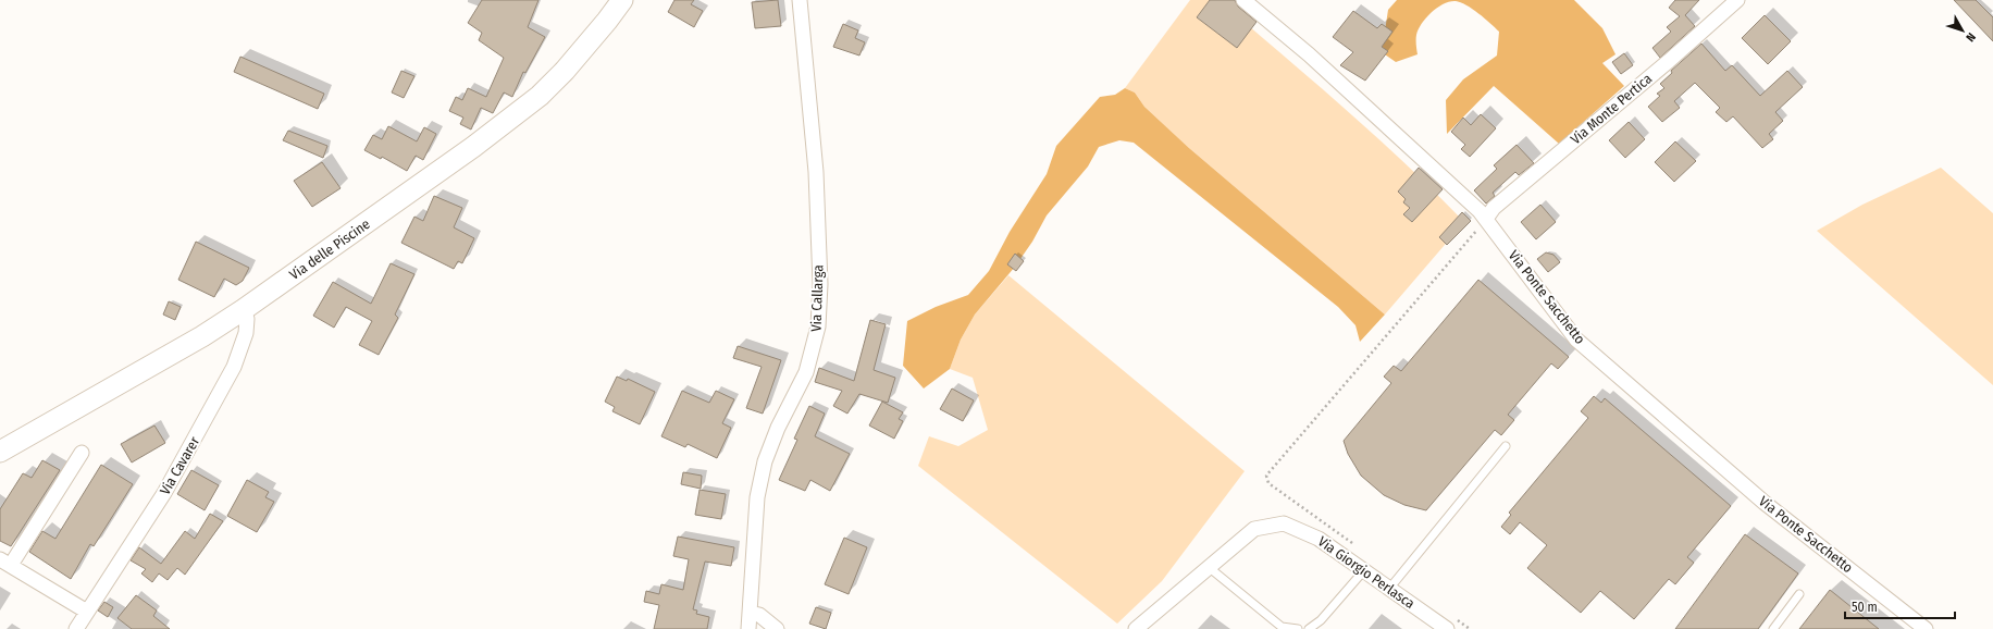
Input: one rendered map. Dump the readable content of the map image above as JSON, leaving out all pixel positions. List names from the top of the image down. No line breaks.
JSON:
{"streets":{"street":["Via Monte Pertica","Via delle Piscine","Via Ponte Sacchetto","Via Callarga","Via Cavarer","Via Giorgio Perlasca"]},"crossings":[["Via Monte Pertica","Via Ponte Sacchetto"],["Via delle Piscine","Via Cavarer"]],"scale_bar":"50 m","north":"bottom right"}
